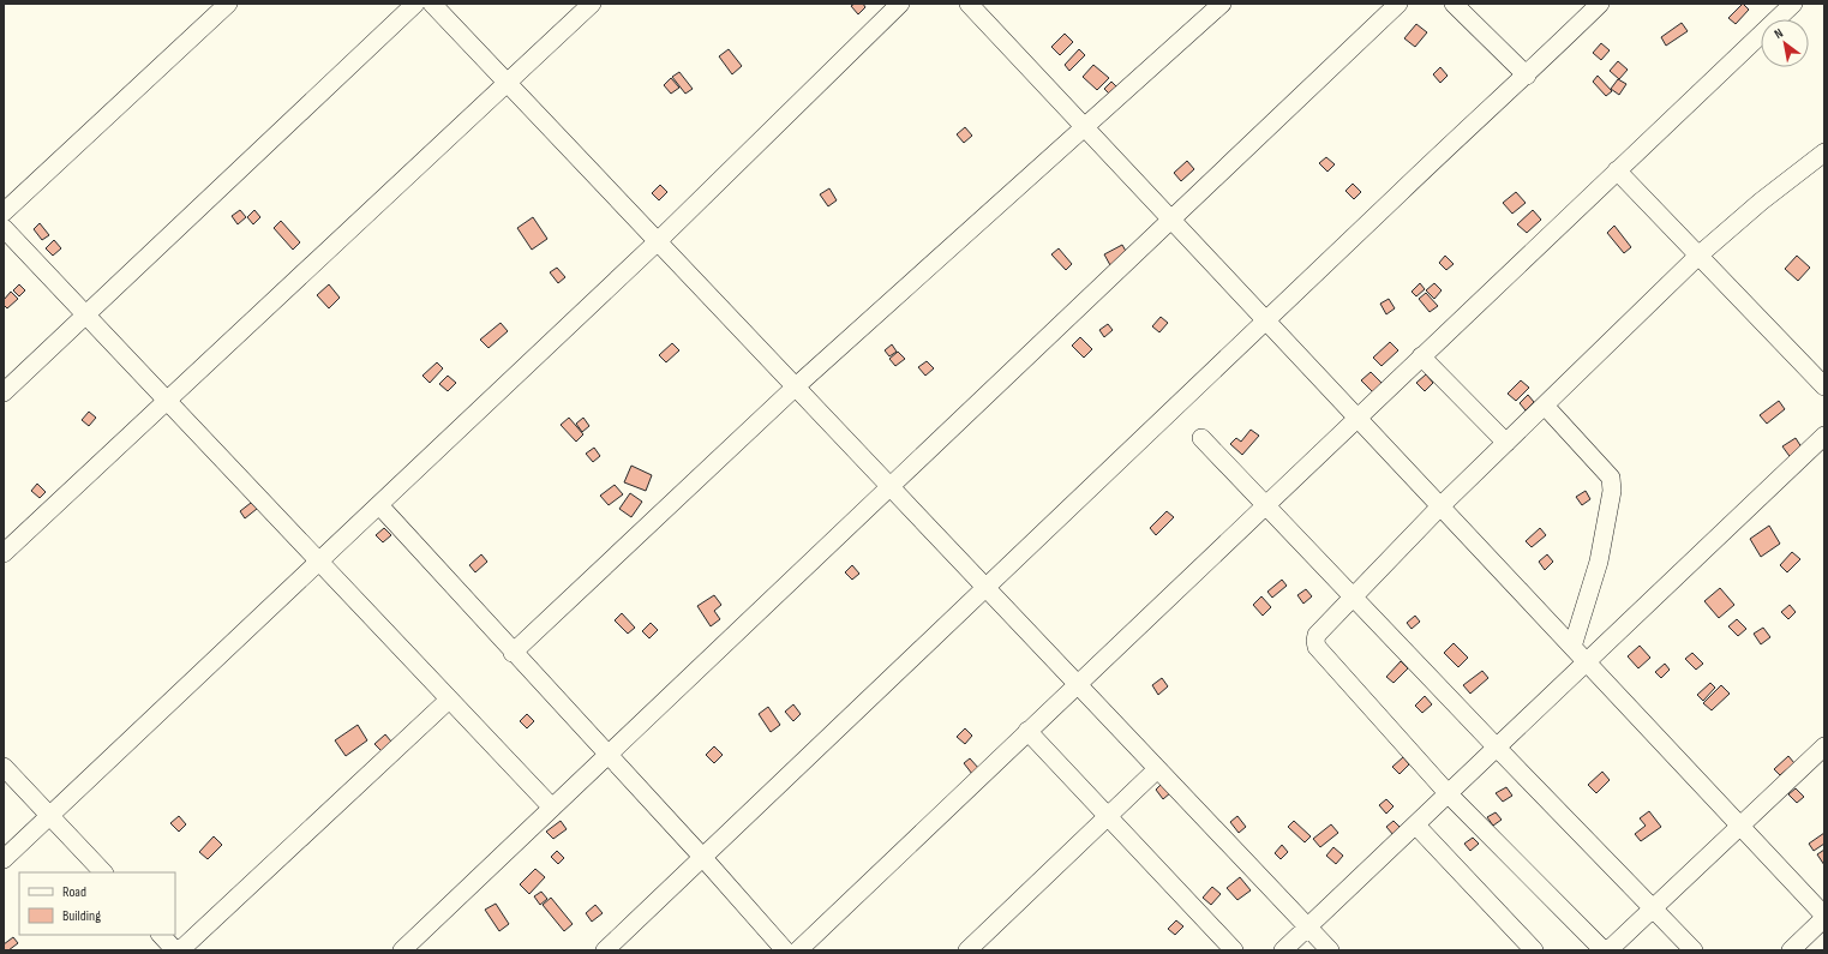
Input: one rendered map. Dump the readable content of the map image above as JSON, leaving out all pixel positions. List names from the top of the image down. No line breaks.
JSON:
{"legend":["Road","Building"],"north":"top left"}
